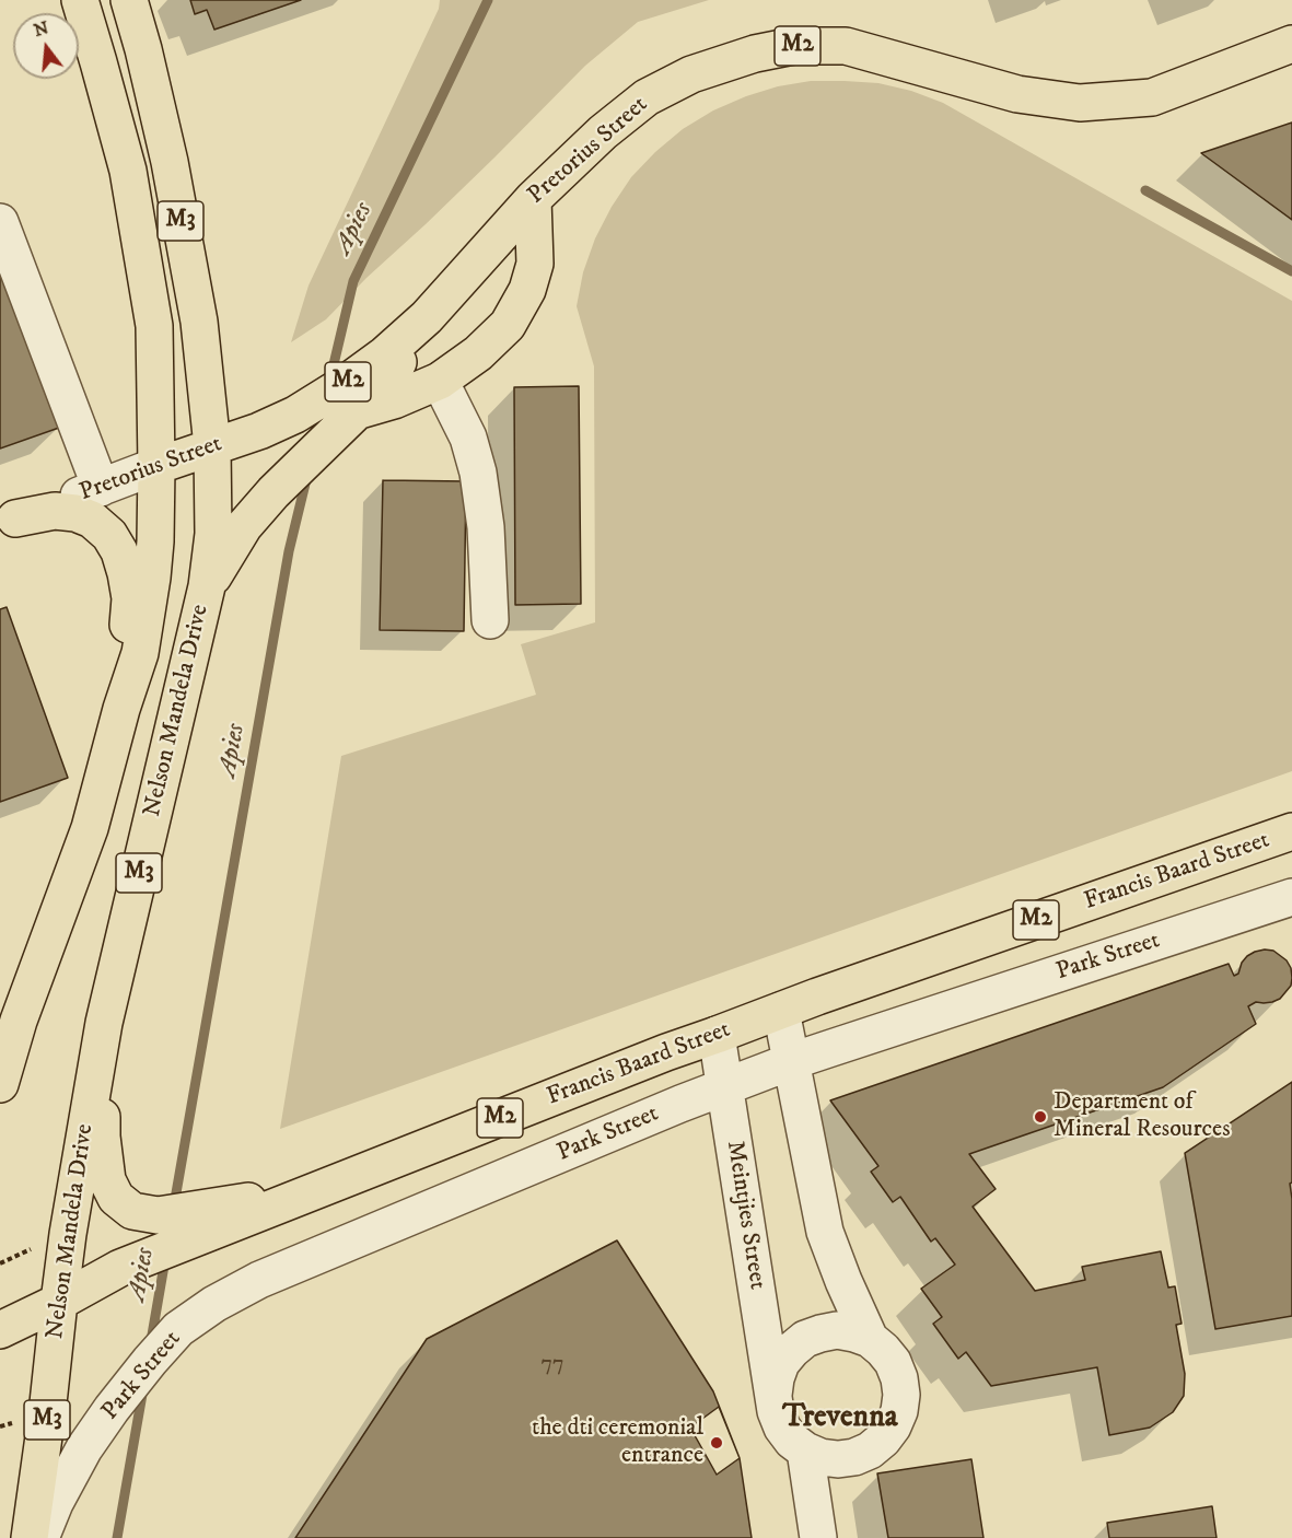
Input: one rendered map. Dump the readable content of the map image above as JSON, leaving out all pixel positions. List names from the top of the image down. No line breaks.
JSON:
{"streets":{"main road":["M2","Pretorius Street","M3","Nelson Mandela Drive","Francis Baard Street"],"street":["Park Street","Meintjies Street"]},"crossings":[["Pretorius Street","Nelson Mandela Drive"],["Nelson Mandela Drive","Francis Baard Street"],["Francis Baard Street","Meintjies Street"],["Park Street","Meintjies Street"]],"districts":["Trevenna"],"water":["Apies"],"places":["Department of Mineral Resources","the dti ceremonial entrance"],"house_numbers":["77"],"north":"top"}
